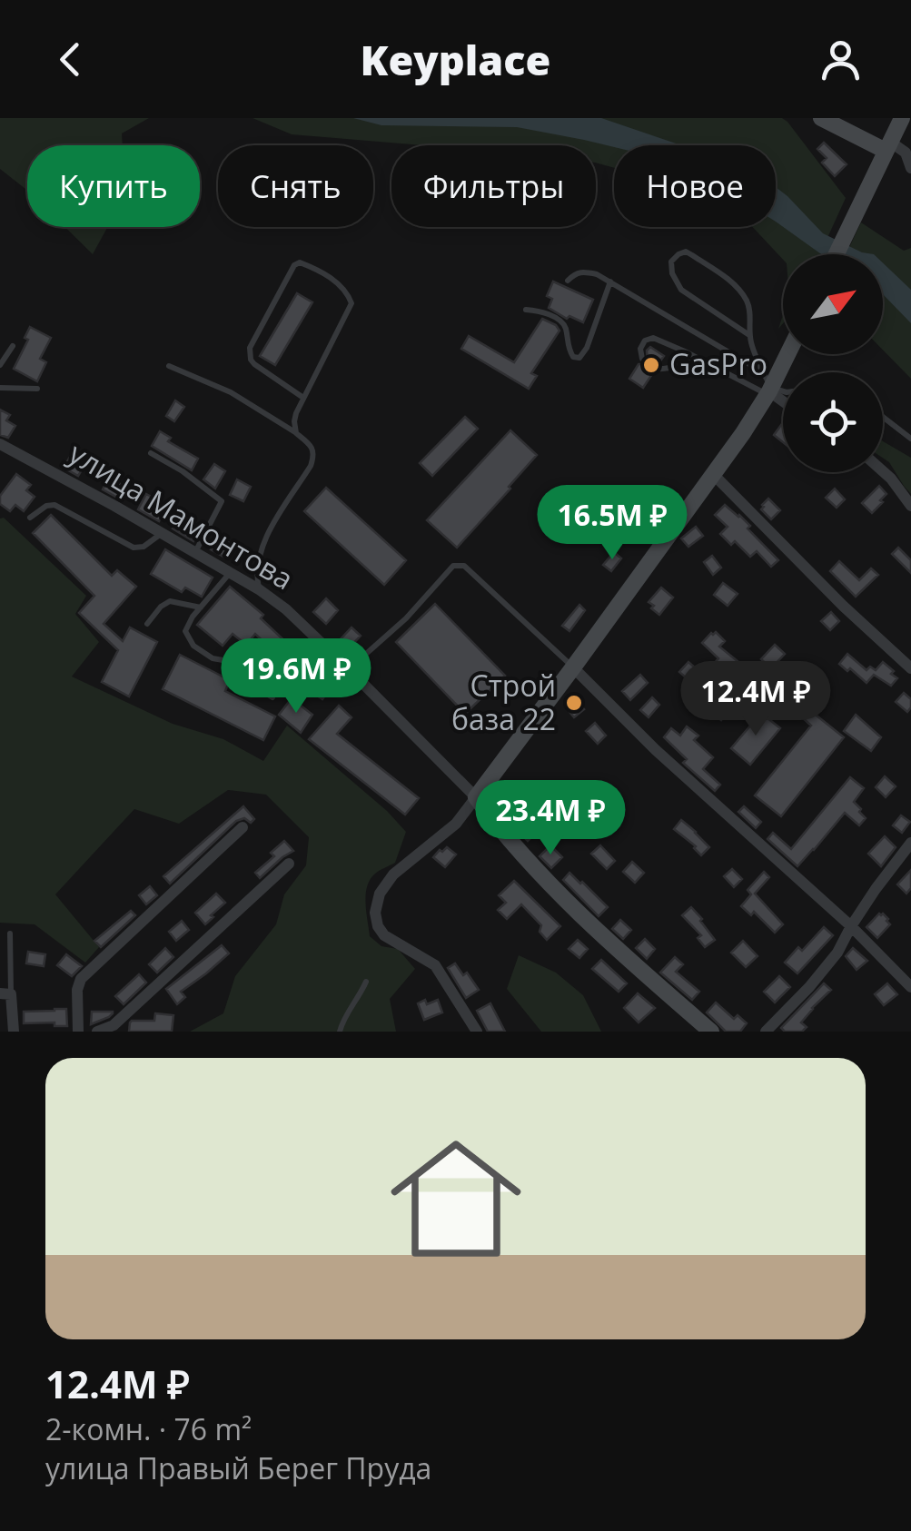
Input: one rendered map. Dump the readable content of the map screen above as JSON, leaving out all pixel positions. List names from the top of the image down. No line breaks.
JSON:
{"streets":{"main road":["улица Мамонтова"]},"places":["GasPro","Строй база 22"],"north":"top right","page":{"header":"Keyplace","chip":["Купить","Снять","Фильтры","Новое"],"price":["16.5M ₽","19.6M ₽","12.4M ₽","23.4M ₽"],"list":[{"name":"12.4M ₽","note":"2-комн. · 76 m² · улица Правый Берег Пруда"}]}}
